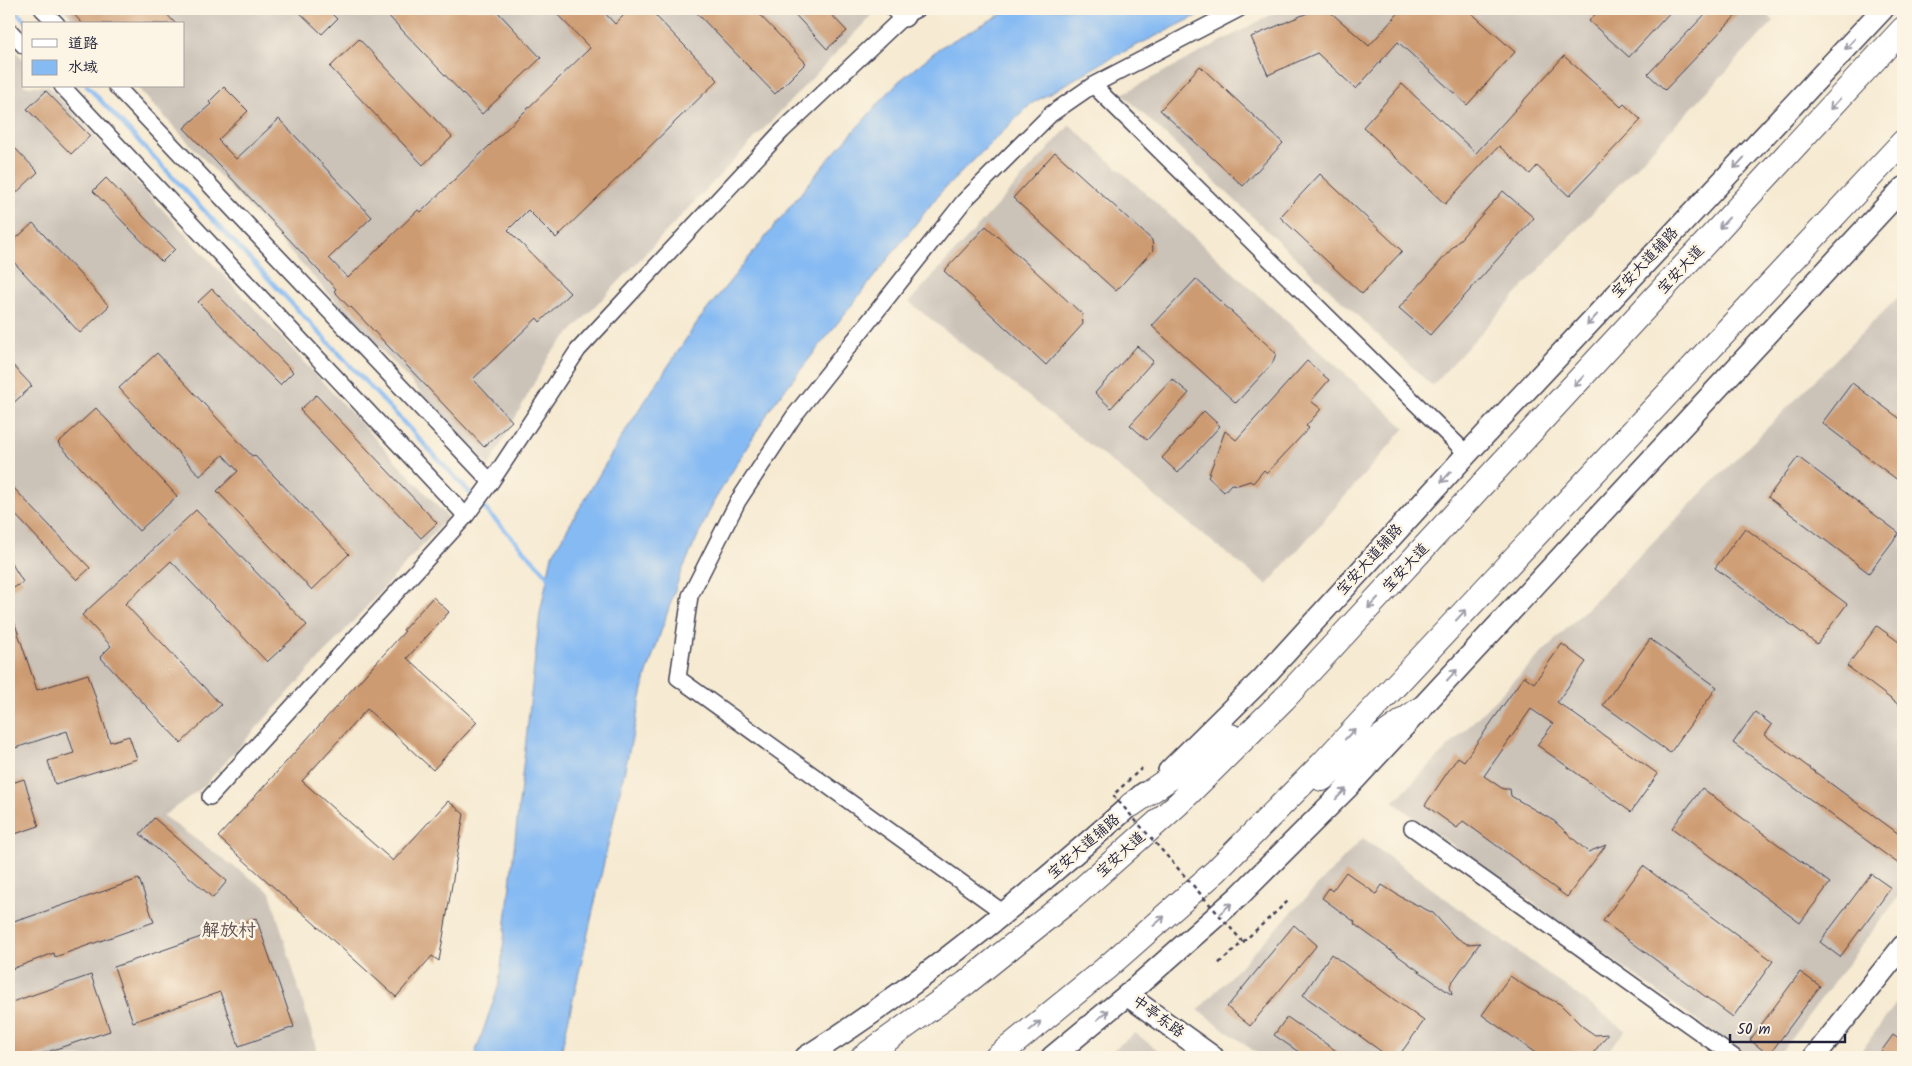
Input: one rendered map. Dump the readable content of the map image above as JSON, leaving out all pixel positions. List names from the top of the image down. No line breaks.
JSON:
{"streets":{"main road":["宝安大道辅路","宝安大道","中亭东路"]},"districts":["解放村"],"legend":["道路","水域"],"scale_bar":"50 m"}
